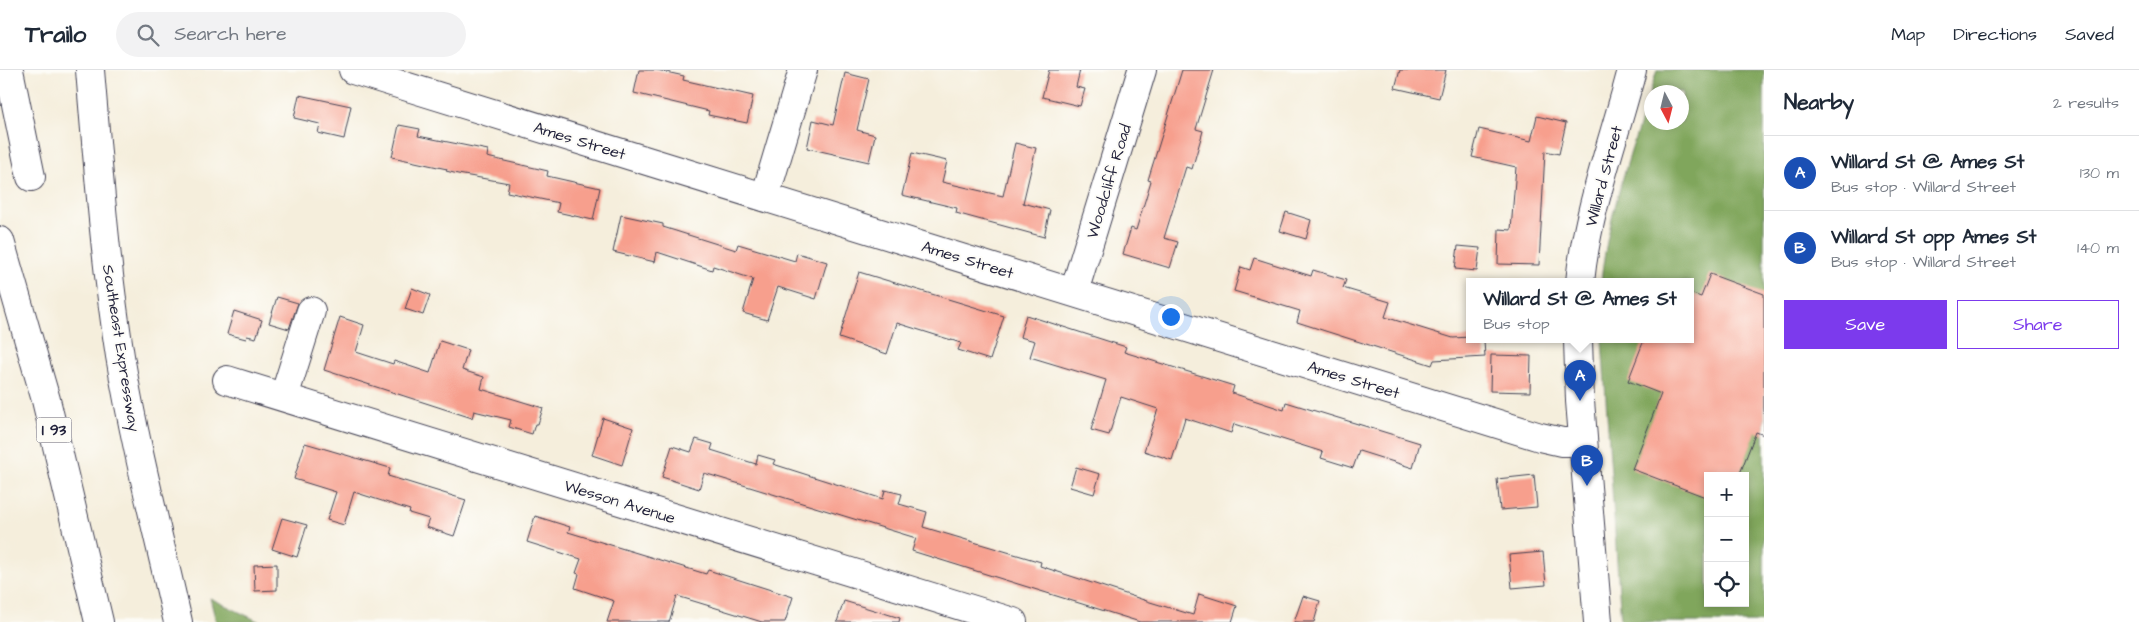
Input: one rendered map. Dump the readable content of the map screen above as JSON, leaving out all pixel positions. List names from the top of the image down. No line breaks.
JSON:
{"streets":{"main road":["Ames Street","Willard Street","Woodcliff Road","Southeast Expressway","I 93","Wesson Avenue"]},"crossings":[["Ames Street","Woodcliff Road"]],"north":"bottom","page":{"header":"Trailo","search":"Search here","nav":["Map","Directions","Saved"],"heading":["Nearby","2 results"],"list":[{"mark":"A","name":"Willard St @ Ames St","note":"Bus stop · Willard Street","value":"130 m"},{"mark":"B","name":"Willard St opp Ames St","note":"Bus stop · Willard Street","value":"140 m"}],"popup":["Willard St @ Ames St","Bus stop"],"buttons":["Save","Share"],"pins":["A","B"],"map_buttons":["+","−"]}}
